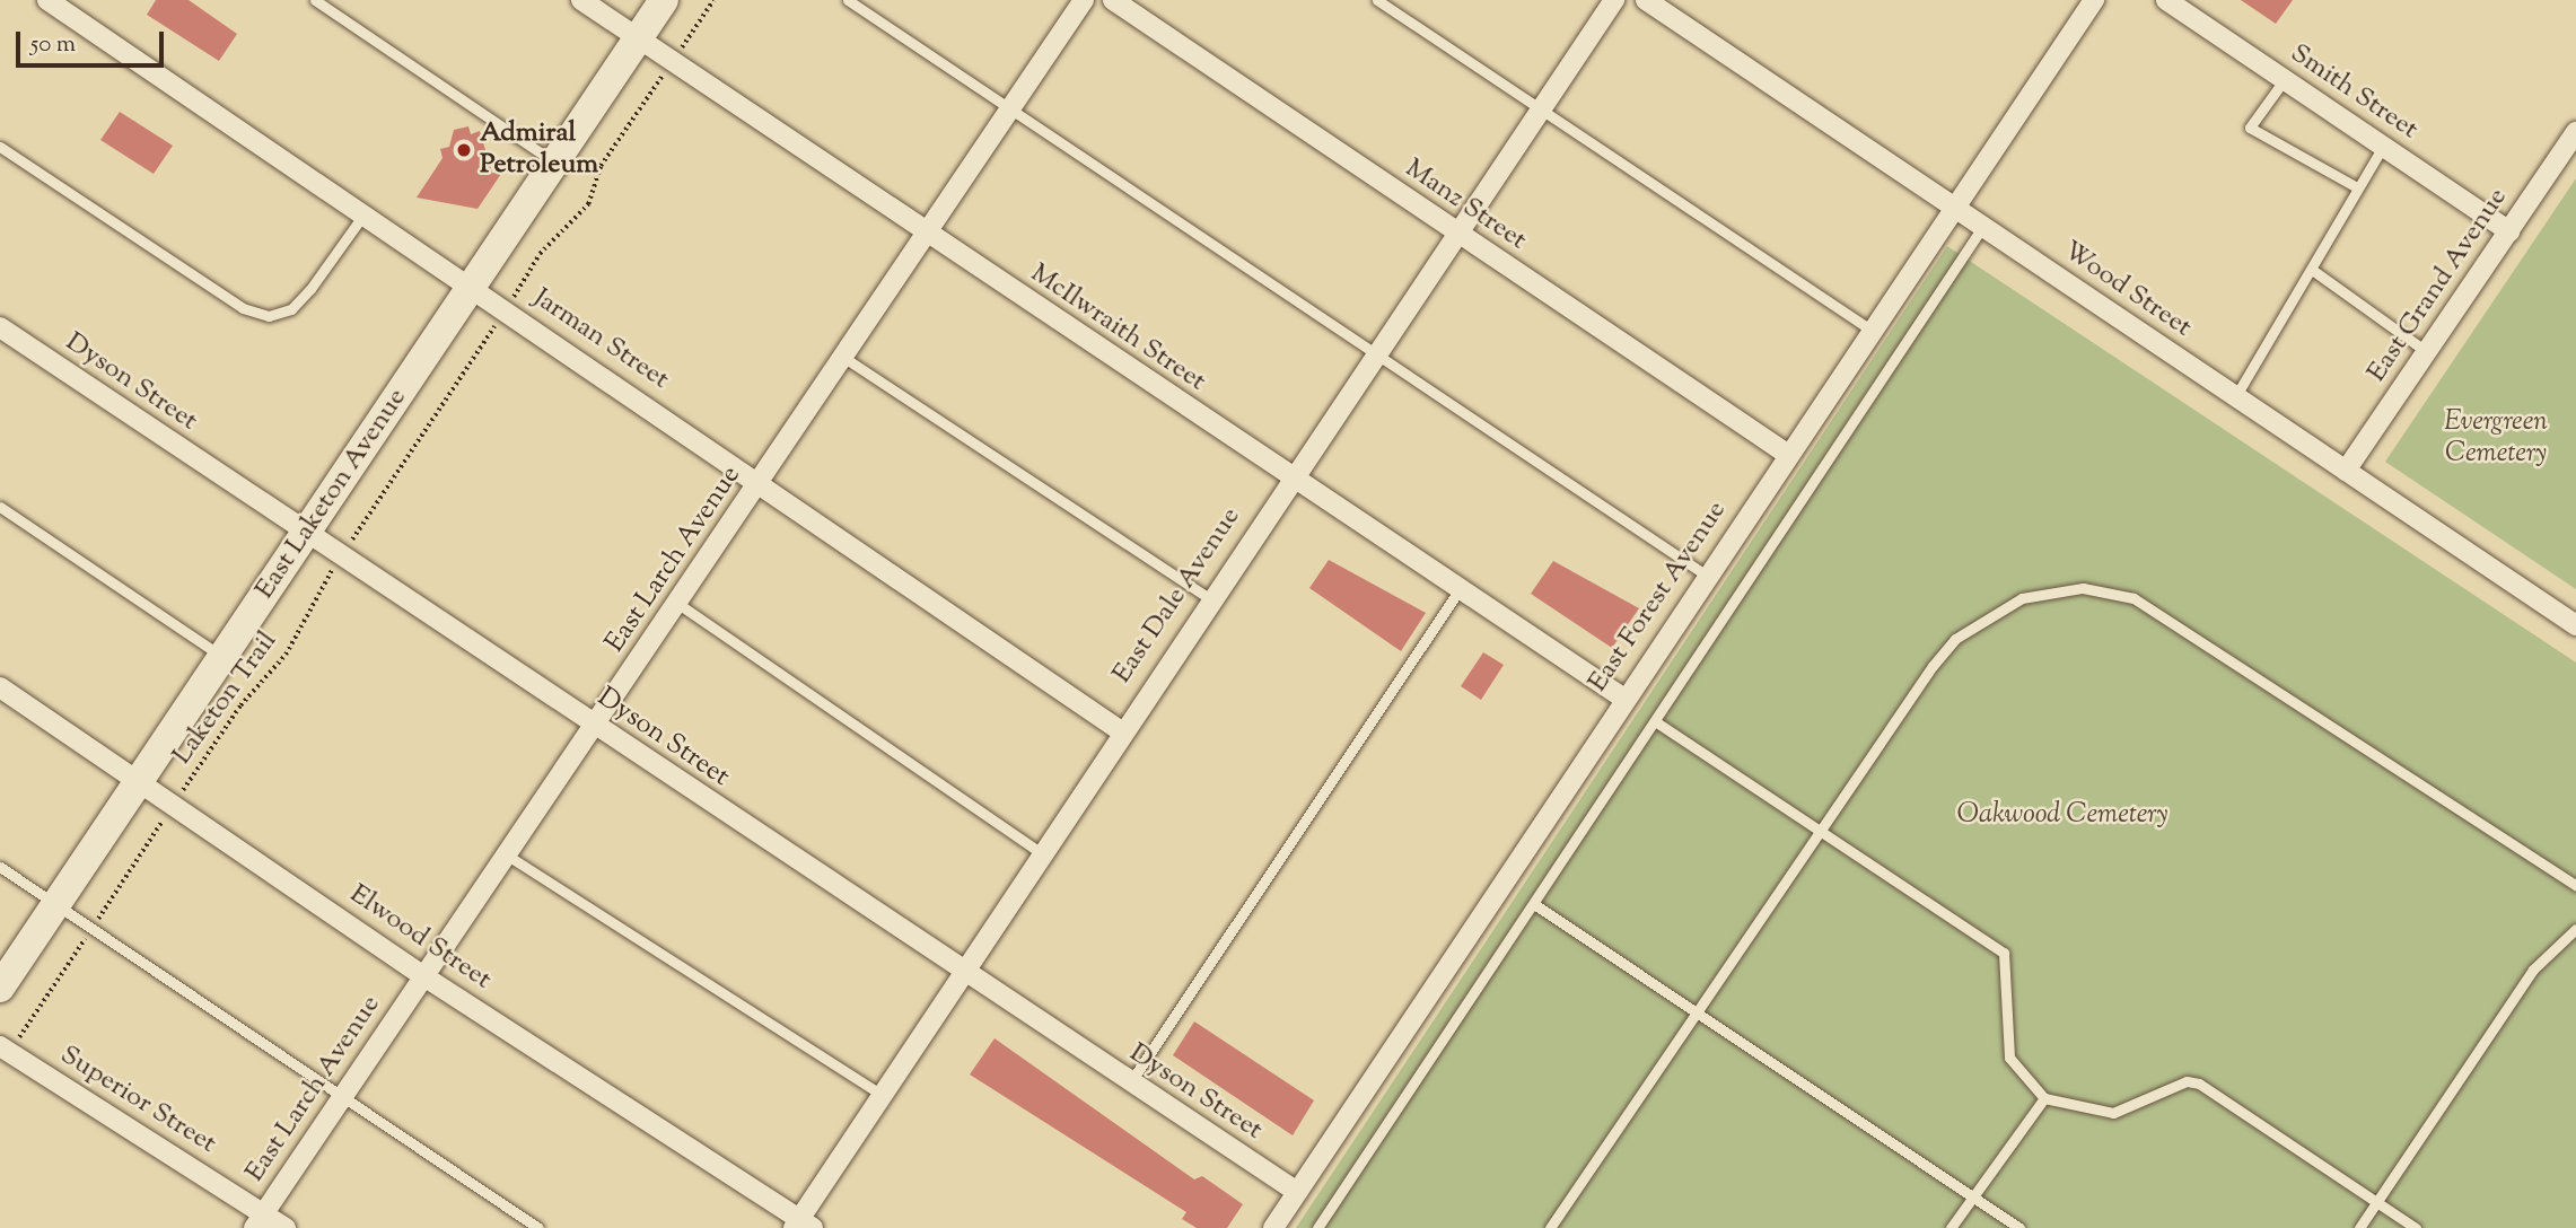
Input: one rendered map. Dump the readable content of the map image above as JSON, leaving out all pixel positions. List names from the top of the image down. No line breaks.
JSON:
{"streets":{"main road":["East Laketon Avenue"],"street":["Smith Street","Manz Street","East Grand Avenue","Wood Street","McIlwraith Street","Jarman Street","Dyson Street","East Larch Avenue","East Dale Avenue","East Forest Avenue","Elwood Street","Superior Street"],"path":["Laketon Trail"]},"crossings":[["Smith Street","East Grand Avenue"],["Manz Street","East Dale Avenue"],["Manz Street","East Forest Avenue"],["East Grand Avenue","Wood Street"],["Wood Street","East Forest Avenue"],["McIlwraith Street","East Laketon Avenue"],["McIlwraith Street","East Larch Avenue"],["McIlwraith Street","East Dale Avenue"],["McIlwraith Street","East Forest Avenue"],["McIlwraith Street","Laketon Trail"],["Jarman Street","East Laketon Avenue"],["Jarman Street","East Larch Avenue"],["Jarman Street","East Dale Avenue"],["Jarman Street","Laketon Trail"],["Dyson Street","East Laketon Avenue"],["Dyson Street","East Larch Avenue"],["Dyson Street","East Dale Avenue"],["Dyson Street","East Forest Avenue"],["Dyson Street","Laketon Trail"],["East Laketon Avenue","Elwood Street"],["East Larch Avenue","Elwood Street"],["East Larch Avenue","Superior Street"],["East Dale Avenue","Elwood Street"],["Laketon Trail","Elwood Street"],["Laketon Trail","Superior Street"]],"parks":["Evergreen Cemetery","Oakwood Cemetery"],"places":["Admiral Petroleum"],"scale_bar":"50 m"}
